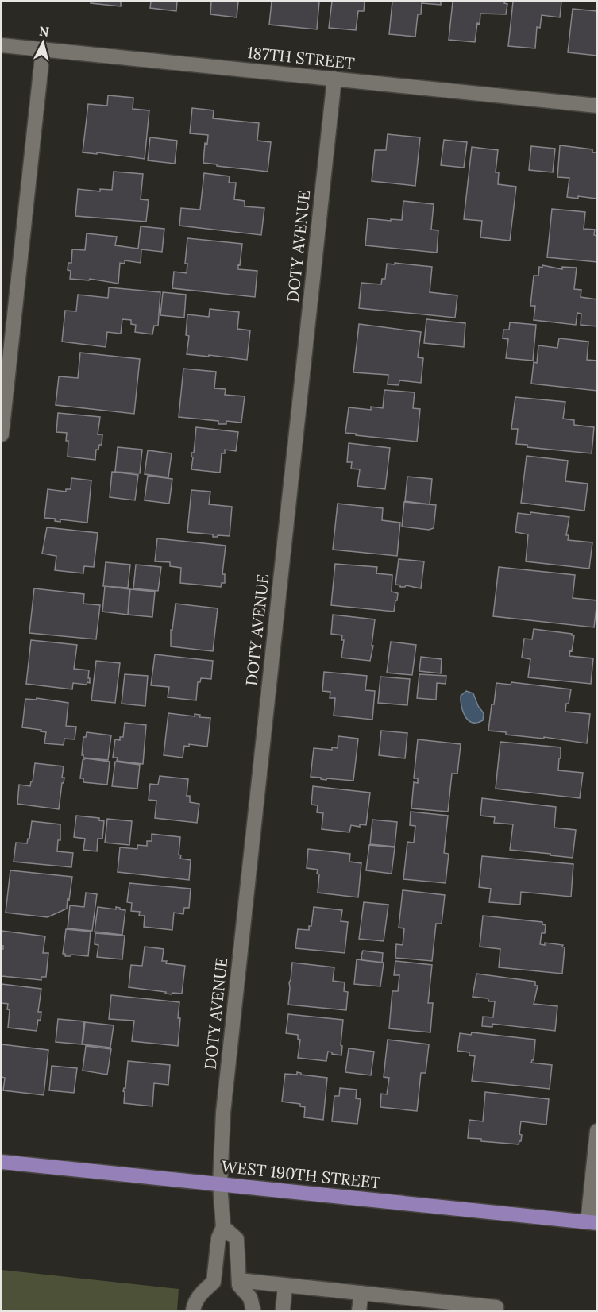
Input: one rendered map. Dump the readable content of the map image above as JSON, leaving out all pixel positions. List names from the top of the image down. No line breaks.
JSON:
{"streets":{"main road":["WEST 190TH STREET"],"street":["187TH STREET","DOTY AVENUE"]},"crossings":[["187TH STREET","DOTY AVENUE"],["DOTY AVENUE","WEST 190TH STREET"]],"north":"top"}
